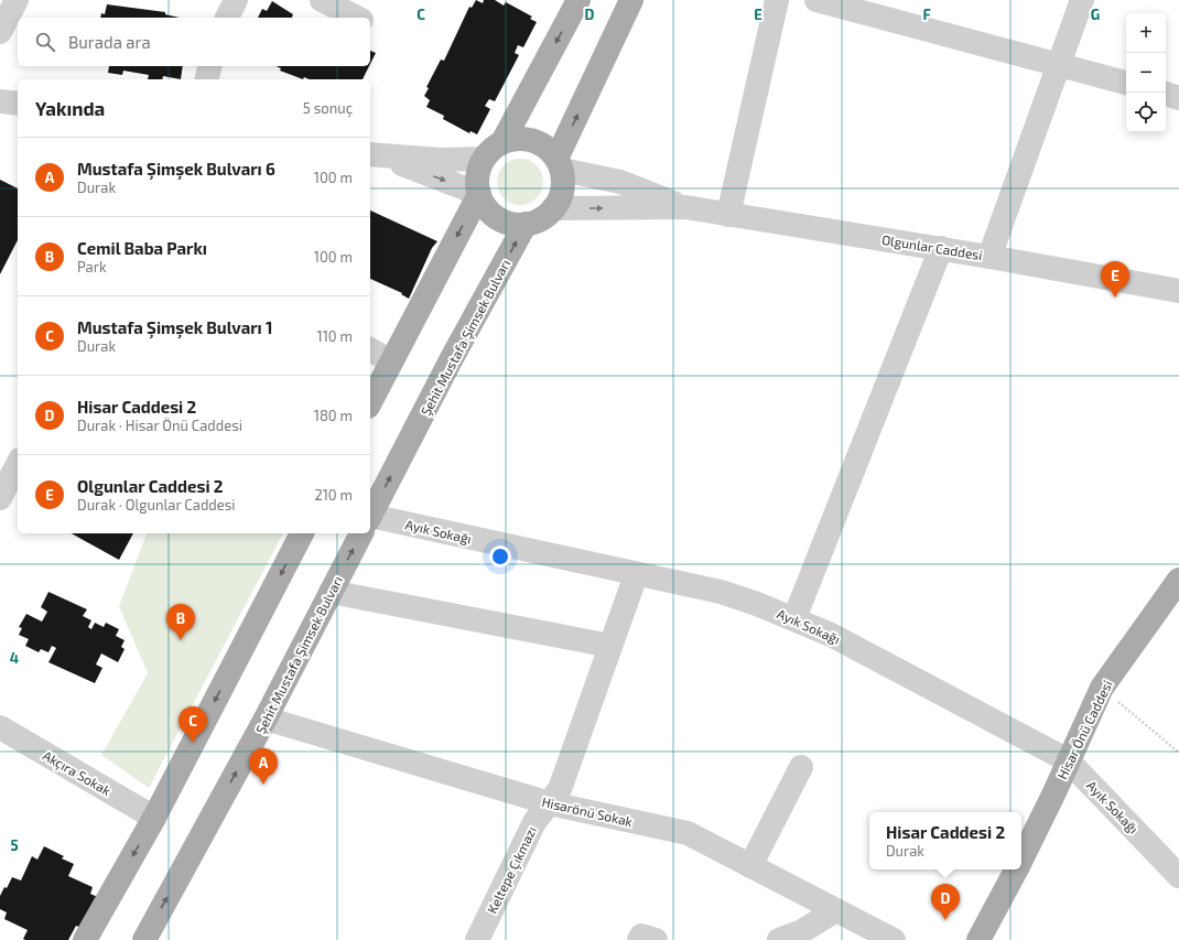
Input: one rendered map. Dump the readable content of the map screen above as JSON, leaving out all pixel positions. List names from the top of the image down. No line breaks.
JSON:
{"streets":{"main road":["Şehit Mustafa Şimsek Bulvarı","Hisar Önü Caddesi"],"street":["Olgunlar Caddesi","Ayık Sokağı","Akçıra Sokak","Hisarönü Sokak","Keltepe Çıkmazı"]},"crossings":[["Şehit Mustafa Şimsek Bulvarı","Hisarönü Sokak"],["Ayık Sokağı","Hisar Önü Caddesi"],["Ayık Sokağı","Keltepe Çıkmazı"],["Hisarönü Sokak","Keltepe Çıkmazı"]],"page":{"map_buttons":["+","−"],"search":"Burada ara","heading":["Yakında","5 sonuç"],"list":[{"mark":"A","name":"Mustafa Şimşek Bulvarı 6","note":"Durak","value":"100 m"},{"mark":"B","name":"Cemil Baba Parkı","note":"Park","value":"100 m"},{"mark":"C","name":"Mustafa Şimşek Bulvarı 1","note":"Durak","value":"110 m"},{"mark":"D","name":"Hisar Caddesi 2","note":"Durak · Hisar Önü Caddesi","value":"180 m"},{"mark":"E","name":"Olgunlar Caddesi 2","note":"Durak · Olgunlar Caddesi","value":"210 m"}],"pins":["E","B","C","A","D"],"popup":["Hisar Caddesi 2","Durak"]},"grid":{"columns":["C","D","E","F","G"],"rows":["4","5"]}}
